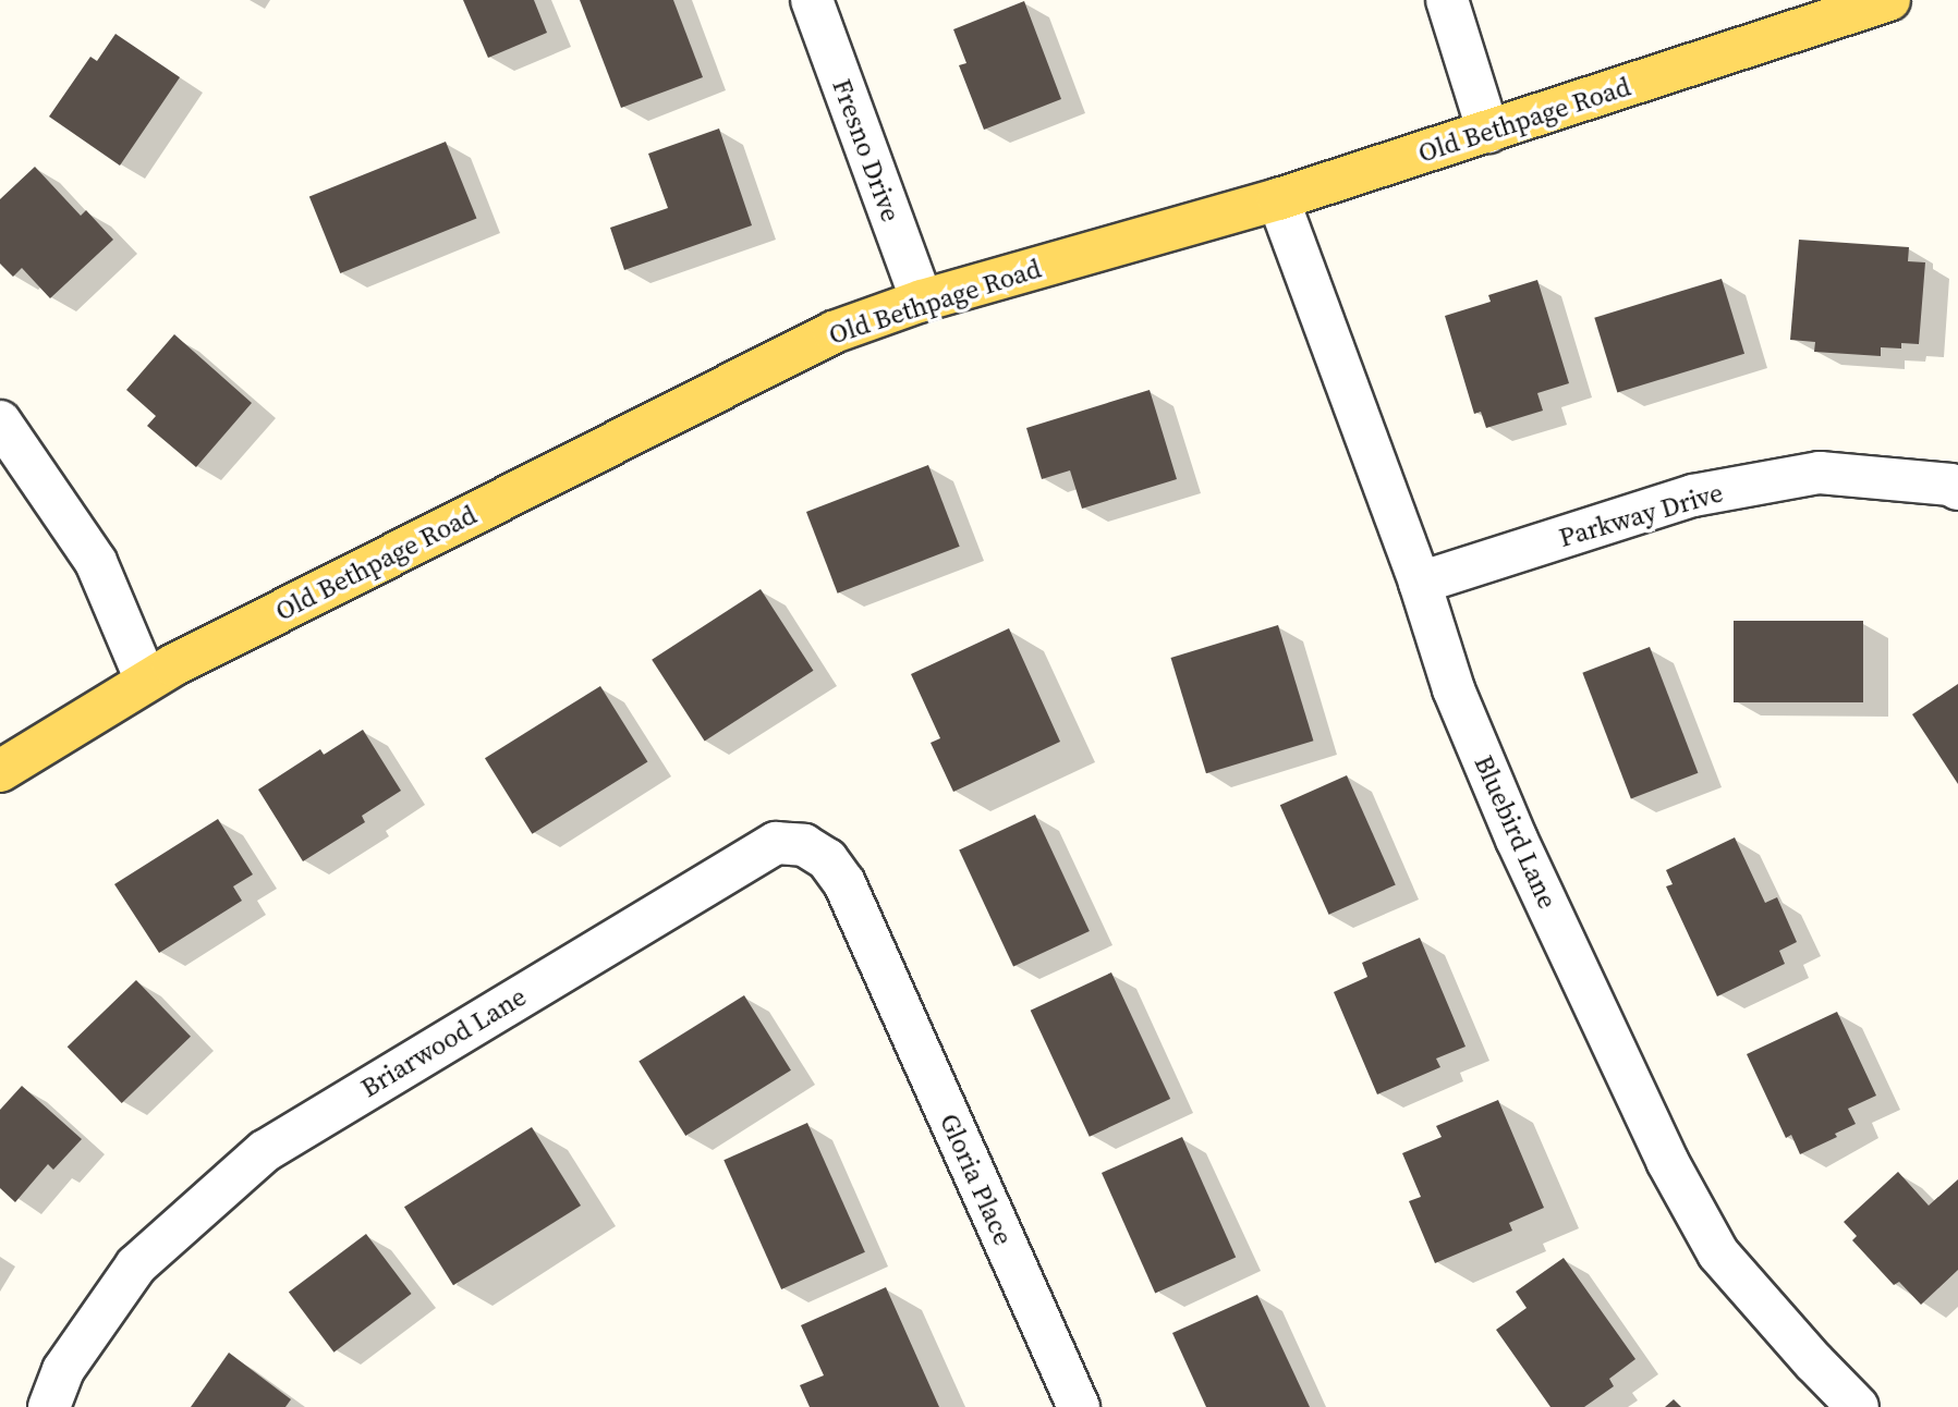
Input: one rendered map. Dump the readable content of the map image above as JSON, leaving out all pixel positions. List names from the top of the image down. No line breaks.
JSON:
{"streets":{"main road":["Old Bethpage Road"],"street":["Fresno Drive","Parkway Drive","Bluebird Lane","Briarwood Lane","Gloria Place"]},"crossings":[["Old Bethpage Road","Fresno Drive"],["Old Bethpage Road","Bluebird Lane"],["Parkway Drive","Bluebird Lane"],["Briarwood Lane","Gloria Place"]]}
